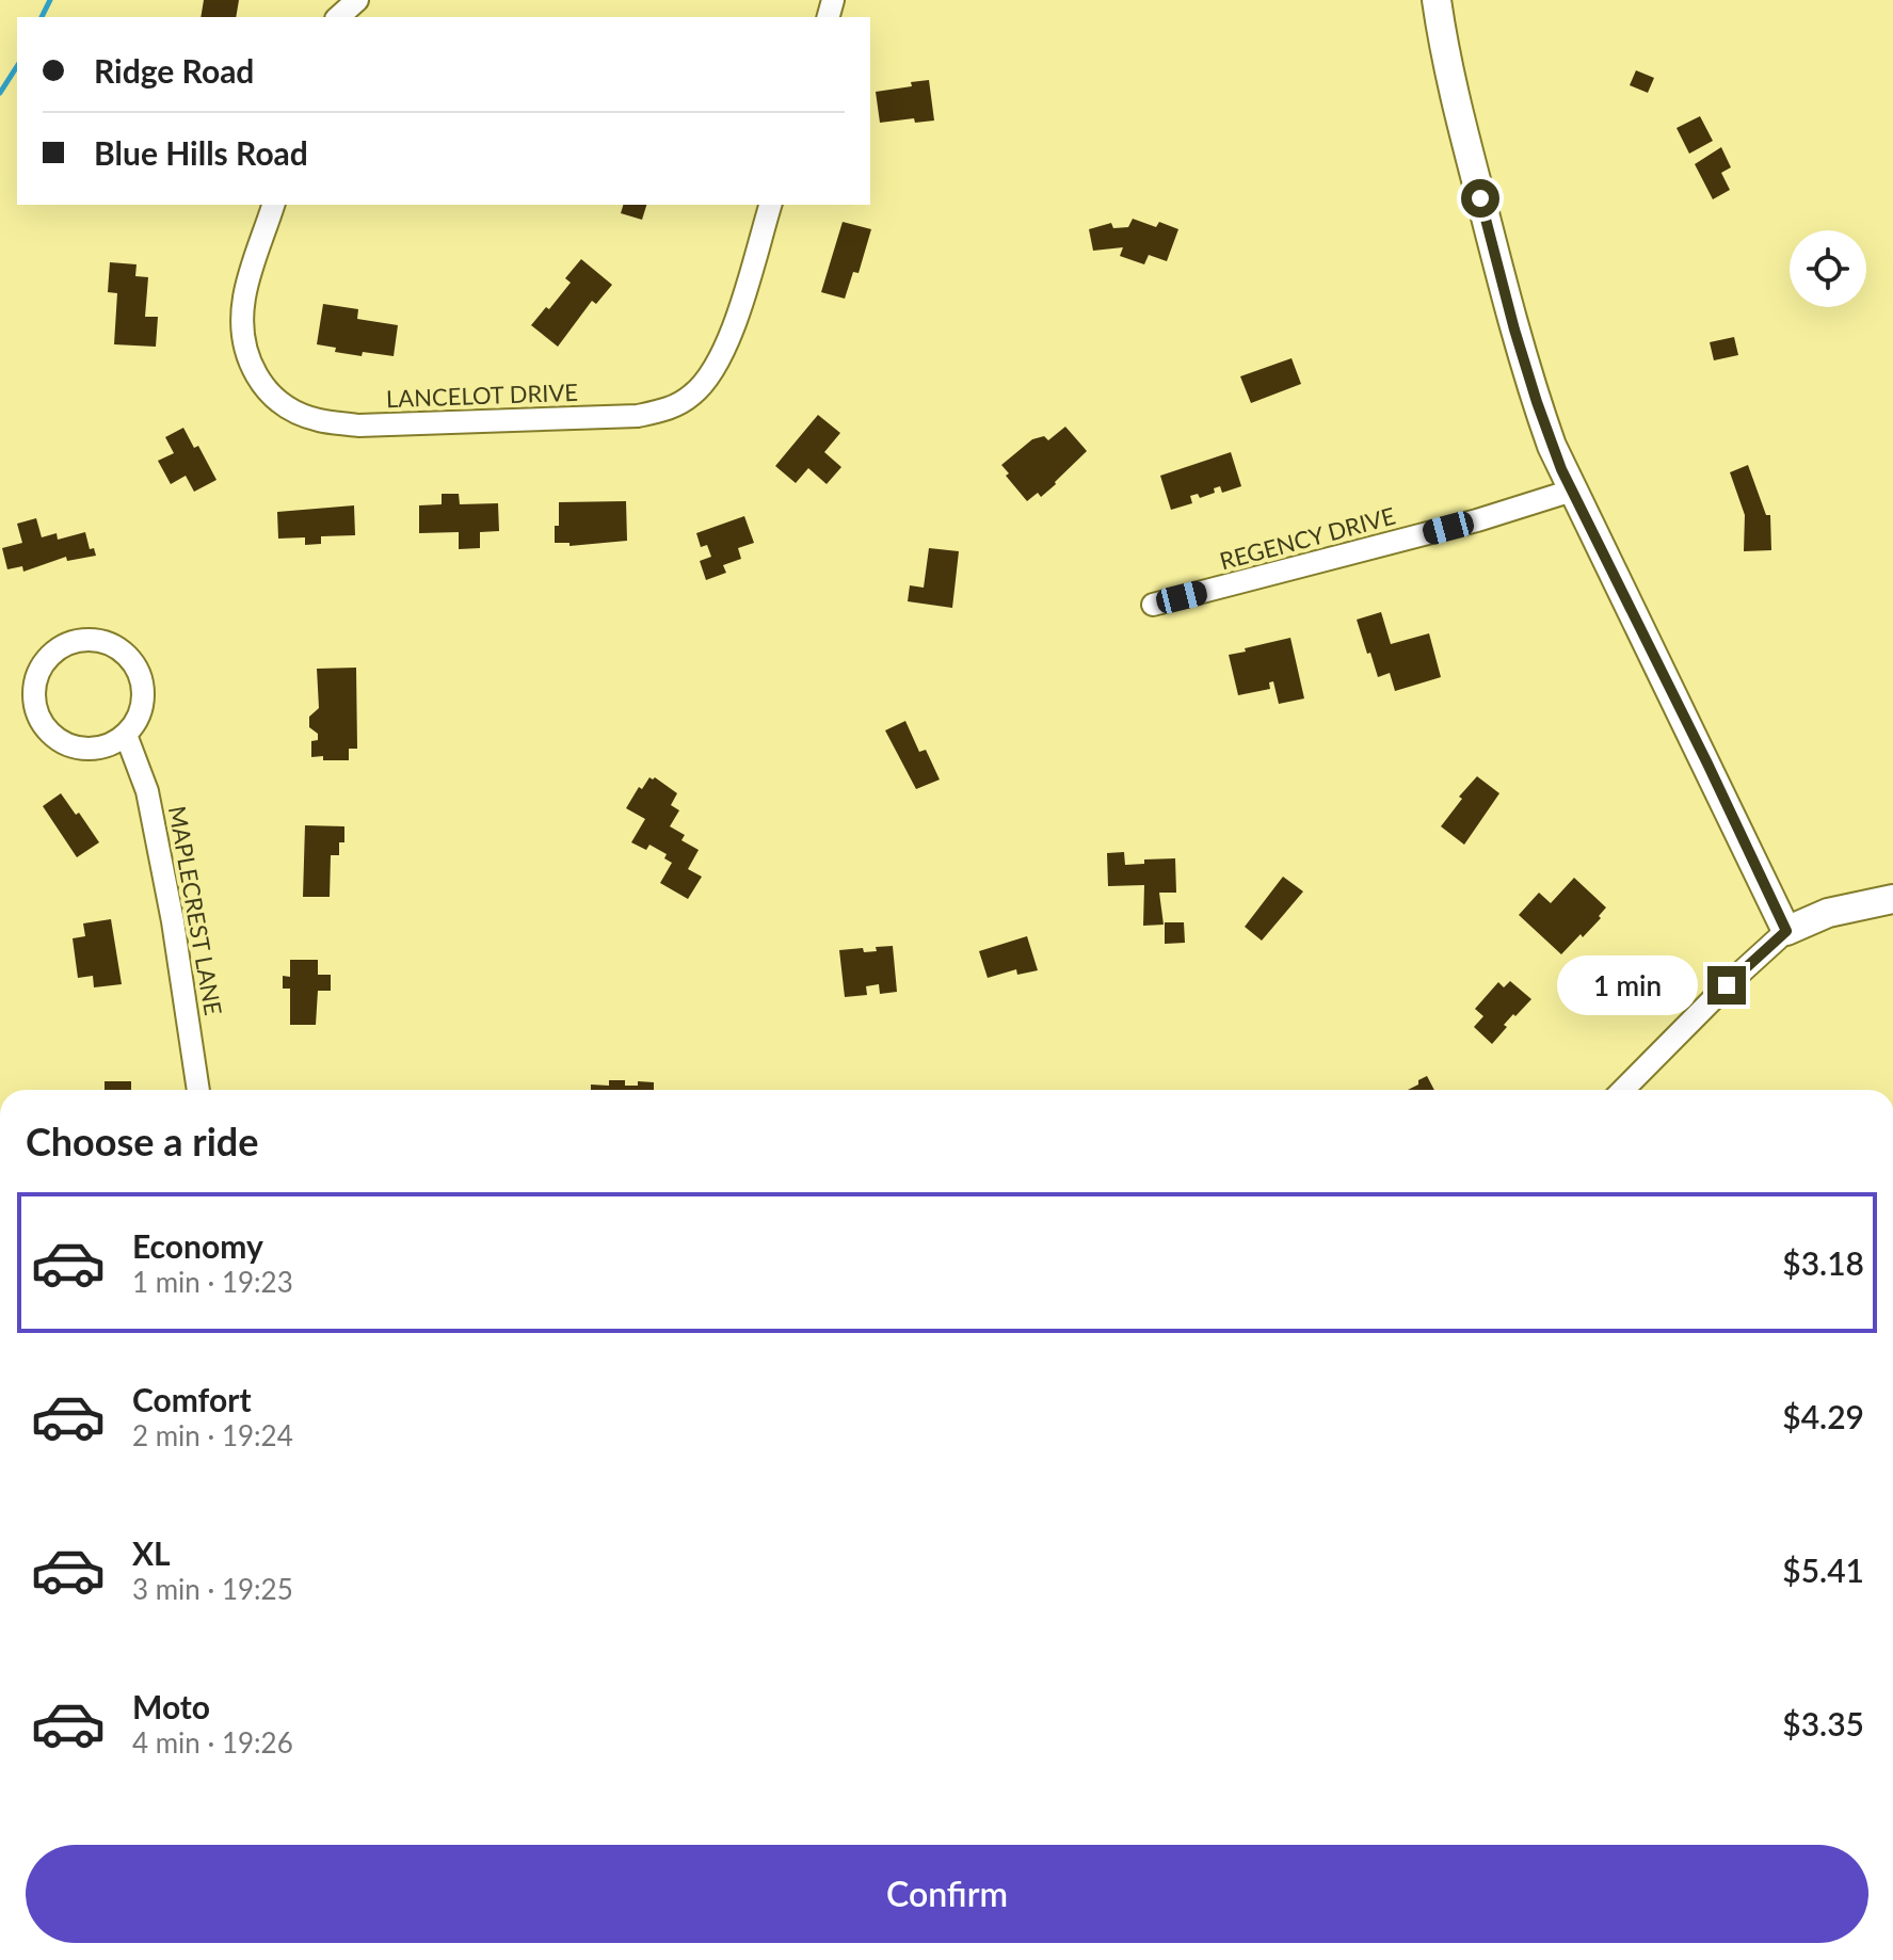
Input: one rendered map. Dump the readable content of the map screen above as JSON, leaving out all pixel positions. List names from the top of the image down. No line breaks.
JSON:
{"streets":{"street":["LANCELOT DRIVE","REGENCY DRIVE","MAPLECREST LANE"]},"page":{"banner":["Ridge Road","Blue Hills Road"],"bubble":"1 min","heading":"Choose a ride","list":[{"name":"Economy","note":"1 min · 19:23","value":"$3.18"},{"name":"Comfort","note":"2 min · 19:24","value":"$4.29"},{"name":"XL","note":"3 min · 19:25","value":"$5.41"},{"name":"Moto","note":"4 min · 19:26","value":"$3.35"}],"buttons":"Confirm"}}
